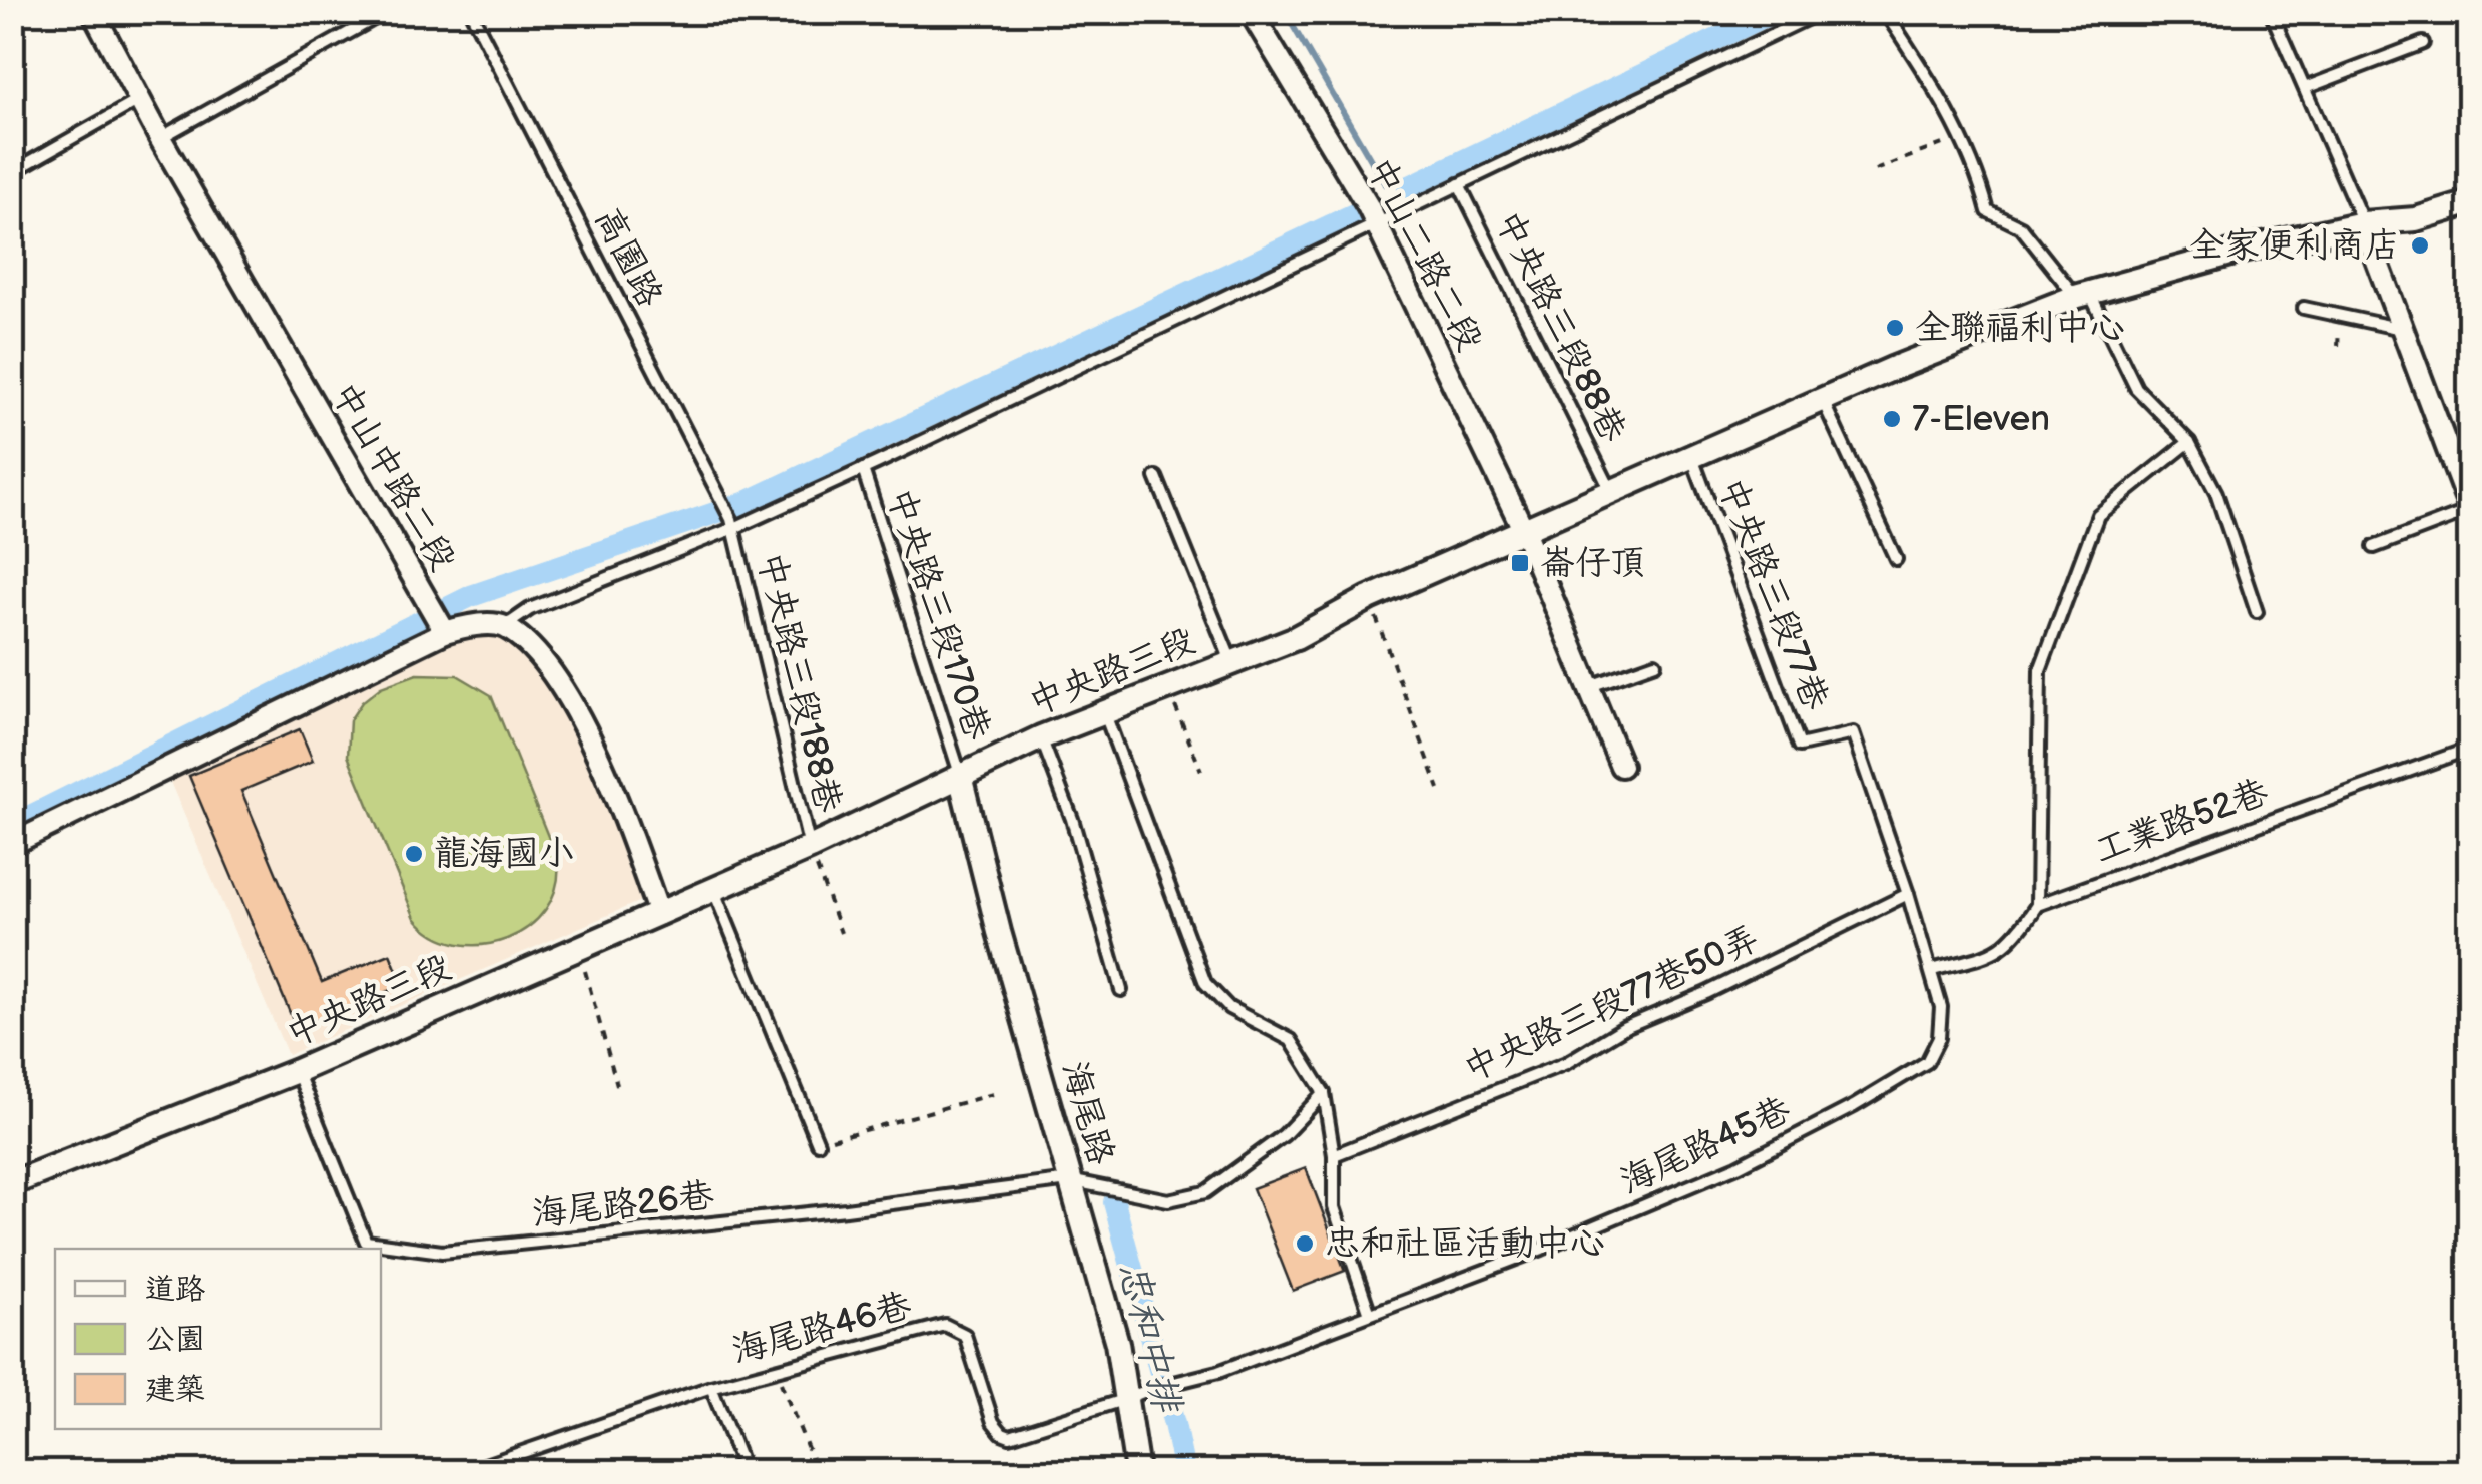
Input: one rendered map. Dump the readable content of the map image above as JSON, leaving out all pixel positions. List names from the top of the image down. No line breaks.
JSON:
{"streets":{"street":["中山二路二段","中山中路二段","中央路三段","海尾路"],"lane":["高園路","中央路三段88巷","中央路三段77巷","中央路三段170巷","中央路三段188巷","工業路52巷","中央路三段77巷50弄","海尾路45巷","海尾路26巷","海尾路46巷"]},"crossings":[["中山二路二段","中央路三段"],["高園路","中央路三段188巷"],["中央路三段88巷","中央路三段"],["中央路三段77巷","中央路三段"],["中央路三段77巷","中央路三段77巷50弄"],["中央路三段77巷","海尾路45巷"],["中央路三段170巷","中央路三段"],["中央路三段170巷","海尾路"],["中央路三段","中央路三段188巷"],["中央路三段","海尾路"],["中央路三段","海尾路26巷"],["海尾路","海尾路45巷"],["海尾路","海尾路26巷"],["海尾路","海尾路46巷"],["海尾路45巷","海尾路46巷"]],"water":["忠和中排"],"places":{"other":["全家便利商店","全聯福利中心","7-Eleven","龍海國小","忠和社區活動中心"],"transit":["崙仔頂"]},"legend":["道路","公園","建築"]}
